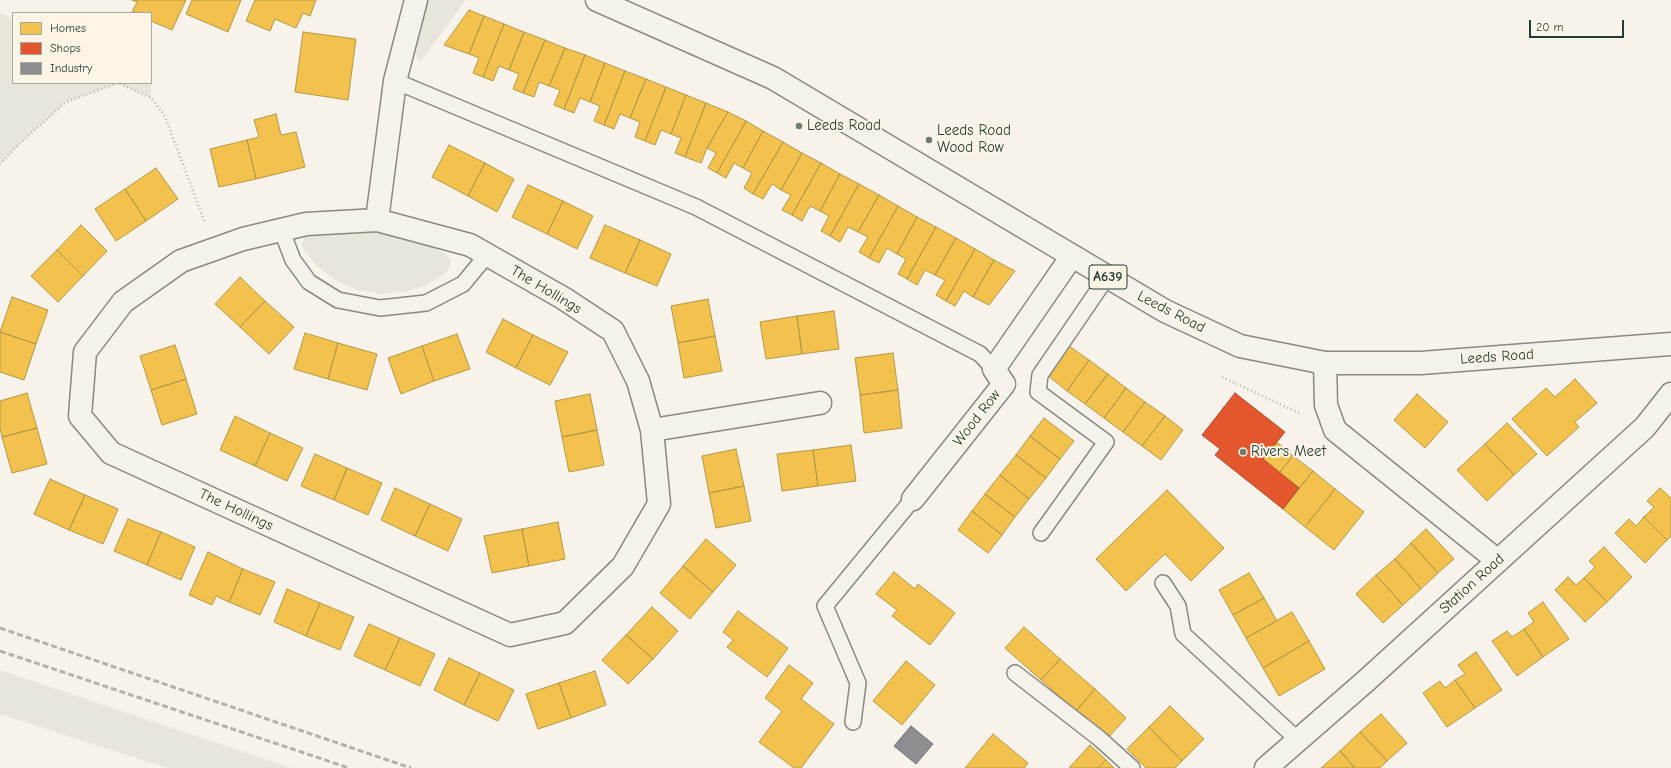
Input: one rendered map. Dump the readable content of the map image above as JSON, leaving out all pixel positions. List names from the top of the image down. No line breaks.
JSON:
{"streets":{"street":["A639","The Hollings","Leeds Road","Wood Row","Station Road"]},"crossings":[["Leeds Road","Wood Row"]],"places":["Leeds Road","Leeds Road Wood Row","Rivers Meet"],"legend":["Homes","Shops","Industry"],"scale_bar":"20 m"}
